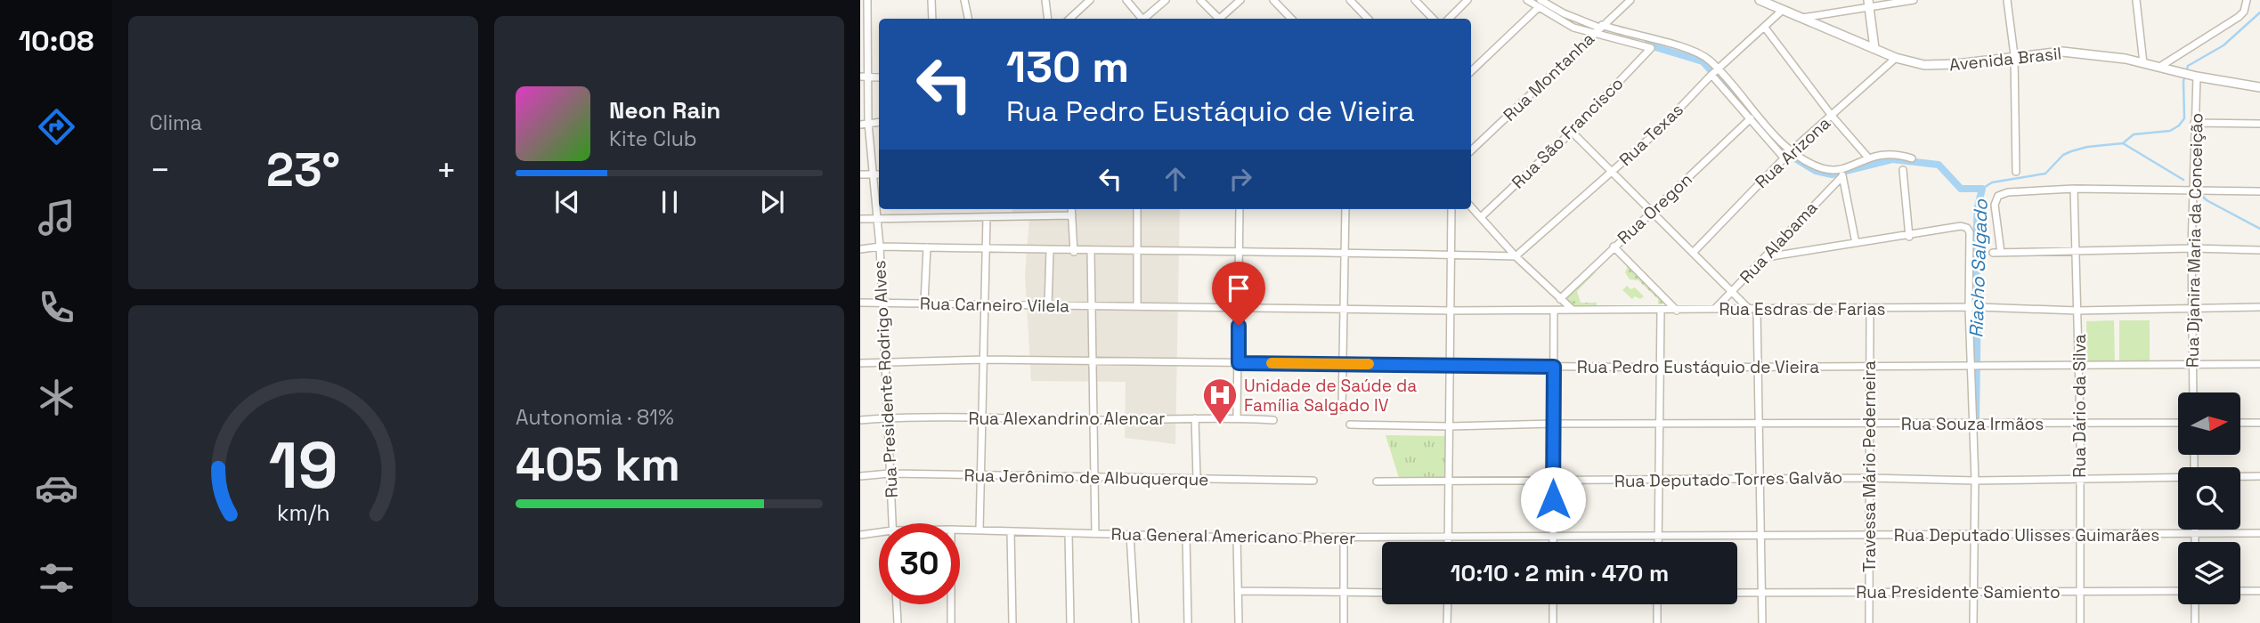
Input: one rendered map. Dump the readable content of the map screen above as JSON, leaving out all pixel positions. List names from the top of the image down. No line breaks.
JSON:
{"streets":{"street":["Avenida Brasil","Rua Montanha","Rua São Francisco","Rua Texas","Rua Arizona","Rua Oregon","Rua Djanira Maria da Conceição","Rua Alabama","Rua Carneiro Vilela","Rua Esdras de Farias","Rua Pedro Eustáquio de Vieira","Rua Presidente Rodrigo Alves","Rua Dário da Silva","Rua Alexandrino Alencar","Rua Souza Irmãos","Travessa Mário Pederneira","Rua Jerônimo de Albuquerque","Rua Deputado Torres Galvão","Rua Deputado Ulisses Guimarães","Rua General Americano Pherer","Rua Presidente Samiento"]},"crossings":[["Avenida Brasil","Rua Texas"],["Avenida Brasil","Rua Arizona"],["Avenida Brasil","Rua Djanira Maria da Conceição"],["Rua Montanha","Rua São Francisco"],["Rua Djanira Maria da Conceição","Rua Esdras de Farias"],["Rua Djanira Maria da Conceição","Rua Pedro Eustáquio de Vieira"],["Rua Alabama","Rua Esdras de Farias"],["Rua Carneiro Vilela","Rua Esdras de Farias"],["Rua Carneiro Vilela","Rua Presidente Rodrigo Alves"],["Rua Esdras de Farias","Rua Dário da Silva"],["Rua Esdras de Farias","Travessa Mário Pederneira"],["Rua Pedro Eustáquio de Vieira","Rua Presidente Rodrigo Alves"],["Rua Pedro Eustáquio de Vieira","Rua Dário da Silva"],["Rua Pedro Eustáquio de Vieira","Travessa Mário Pederneira"],["Rua Presidente Rodrigo Alves","Rua Alexandrino Alencar"],["Rua Presidente Rodrigo Alves","Rua Jerônimo de Albuquerque"],["Rua Dário da Silva","Rua Souza Irmãos"],["Rua Dário da Silva","Rua Deputado Torres Galvão"],["Rua Dário da Silva","Rua Deputado Ulisses Guimarães"],["Rua Dário da Silva","Rua Presidente Samiento"],["Rua Souza Irmãos","Travessa Mário Pederneira"],["Travessa Mário Pederneira","Rua Deputado Torres Galvão"],["Travessa Mário Pederneira","Rua Deputado Ulisses Guimarães"],["Travessa Mário Pederneira","Rua General Americano Pherer"],["Travessa Mário Pederneira","Rua Presidente Samiento"],["Rua Deputado Ulisses Guimarães","Rua General Americano Pherer"]],"water":["Riacho Salgado"],"places":{"hospital":["Unidade de Saúde da Família Salgado IV"]},"north":"right","page":{"tabs":"10:08","tile":["Clima",["Autonomia · 81%","405 km"]],"turn":["130 m","Rua Pedro Eustáquio de Vieira"],"song":["Neon Rain","Kite Club"],"heat":["−","23°","+"],"limit":"30","trip":"10:10 · 2 min · 470 m","gauge":["19","km/h"]}}
